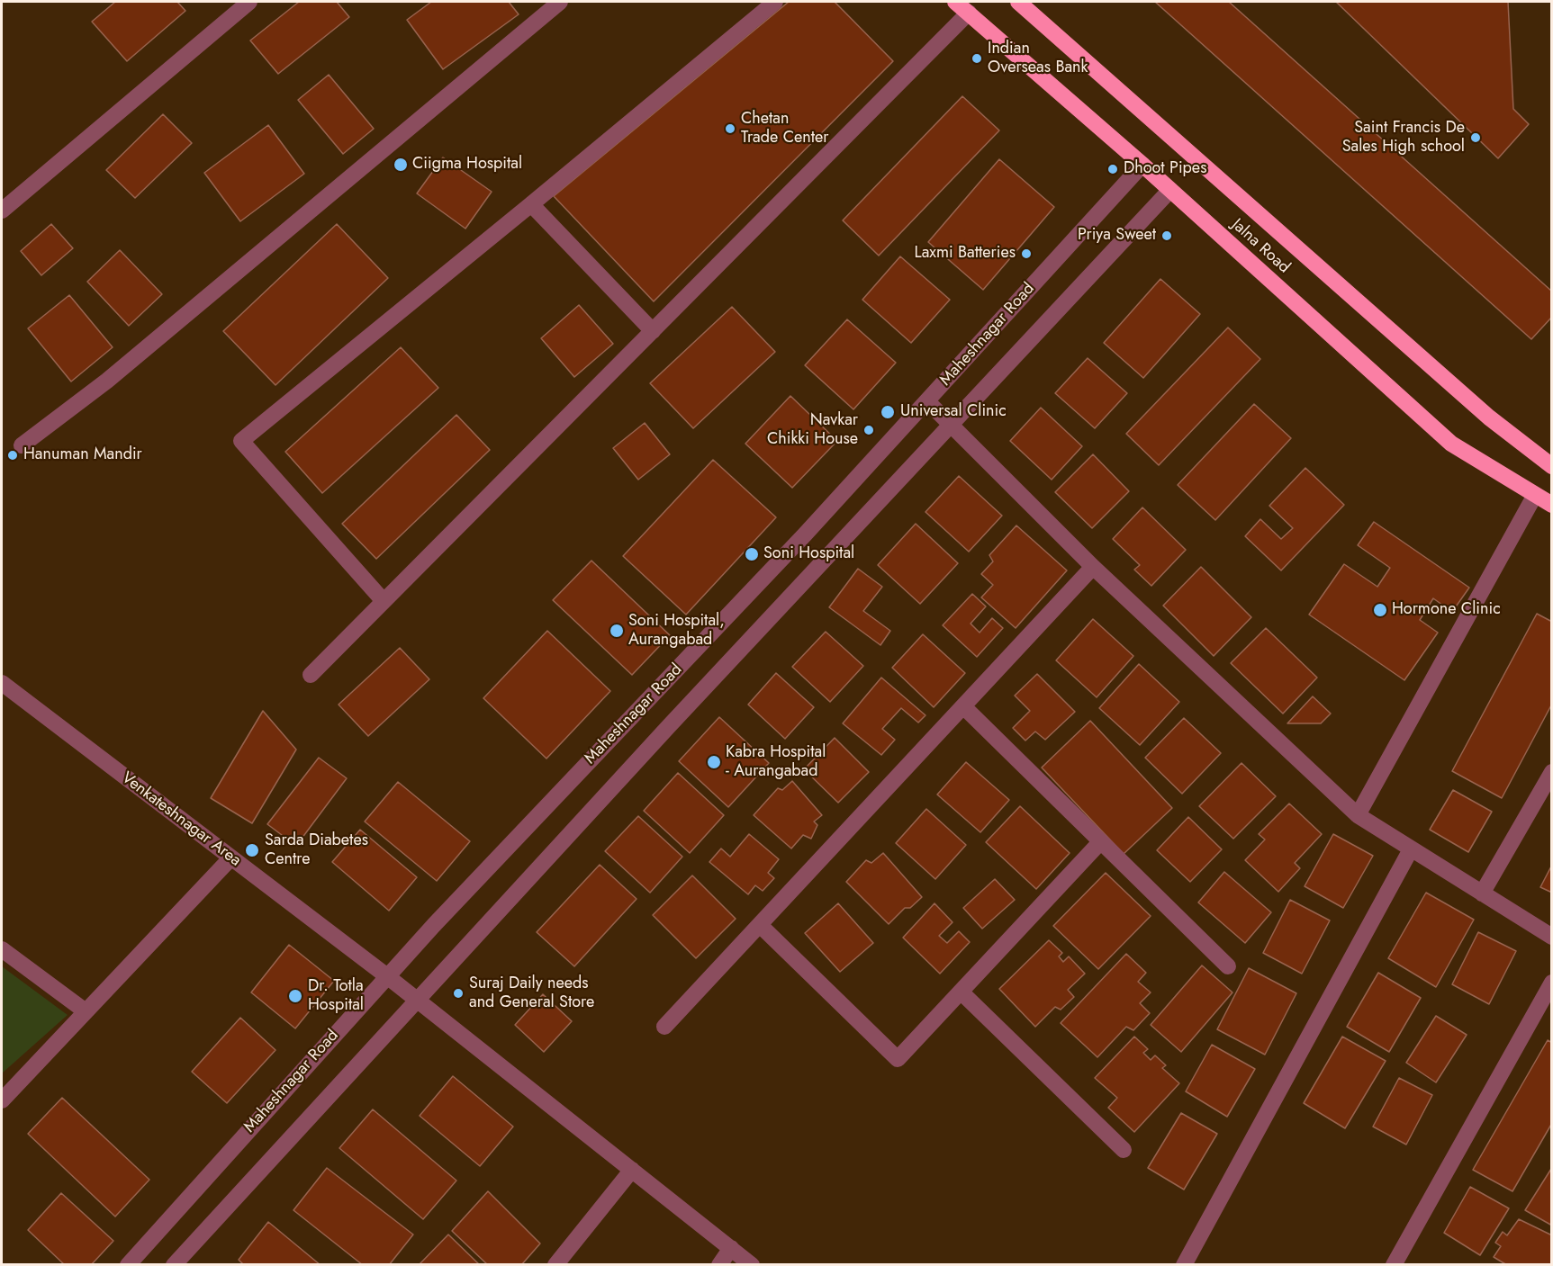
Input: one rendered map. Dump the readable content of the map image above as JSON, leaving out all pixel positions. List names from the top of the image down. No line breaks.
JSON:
{"streets":{"highway":["Jalna Road"],"street":["Maheshnagar Road","Venkateshnagar Area"]},"crossings":[["Jalna Road","Maheshnagar Road"],["Maheshnagar Road","Venkateshnagar Area"]],"places":["Indian Overseas Bank","Chetan Trade Center","Saint Francis De Sales High school","Ciigma Hospital","Dhoot Pipes","Priya Sweet","Laxmi Batteries","Universal Clinic","Navkar Chikki House","Hanuman Mandir","Soni Hospital","Hormone Clinic","Soni Hospital, Aurangabad","Kabra Hospital - Aurangabad","Sarda Diabetes Centre","Suraj Daily needs and General Store","Dr. Totla Hospital"]}
